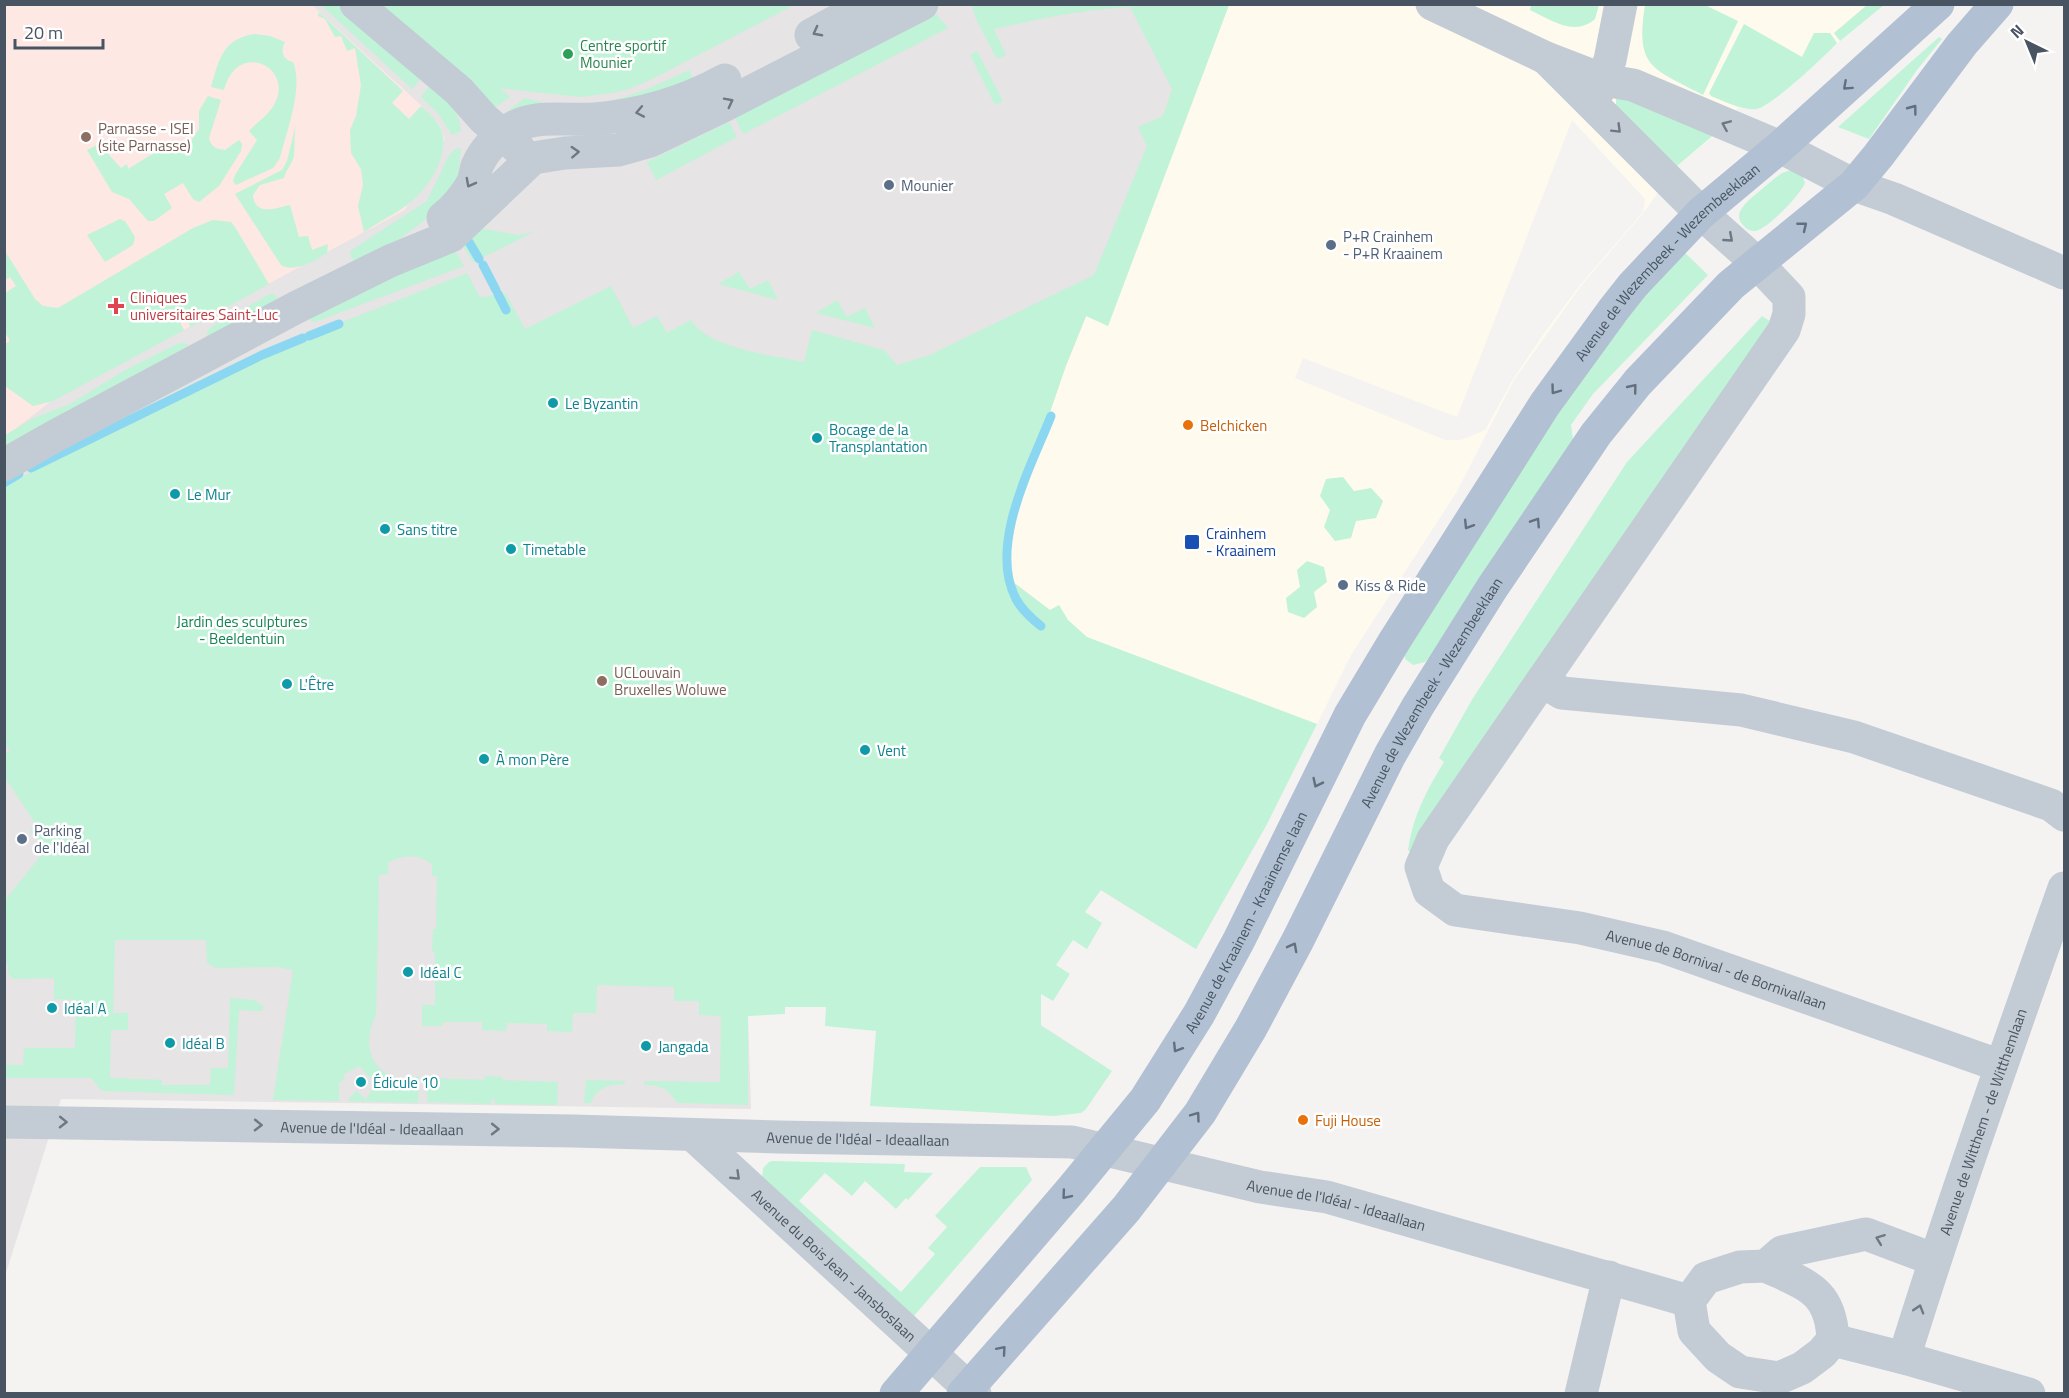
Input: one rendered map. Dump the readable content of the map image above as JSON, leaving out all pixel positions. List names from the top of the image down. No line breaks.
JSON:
{"streets":{"main road":["Avenue de Wezembeek - Wezembeeklaan","Avenue de Kraainem - Kraainemse laan"],"street":["Avenue de Bornival - de Bornivallaan","Avenue de Witthem - de Witthemlaan","Avenue de l'Idéal - Ideaallaan","Avenue du Bois Jean - Jansboslaan"]},"crossings":[["Avenue de Wezembeek - Wezembeeklaan","Avenue de Kraainem - Kraainemse laan"],["Avenue de Wezembeek - Wezembeeklaan","Avenue de l'Idéal - Ideaallaan"],["Avenue de Wezembeek - Wezembeeklaan","Avenue du Bois Jean - Jansboslaan"],["Avenue de Kraainem - Kraainemse laan","Avenue de l'Idéal - Ideaallaan"],["Avenue de Kraainem - Kraainemse laan","Avenue du Bois Jean - Jansboslaan"],["Avenue de Bornival - de Bornivallaan","Avenue de Witthem - de Witthemlaan"],["Avenue de l'Idéal - Ideaallaan","Avenue du Bois Jean - Jansboslaan"]],"one_way":["Avenue de Kraainem - Kraainemse laan","Avenue de l'Idéal - Ideaallaan","Avenue du Bois Jean - Jansboslaan"],"parks":["Jardin des sculptures - Beeldentuin"],"places":{"other":["Centre sportif Mounier","Parnasse - ISEI (site Parnasse)","Mounier","P+R Crainhem - P+R Kraainem","Le Byzantin","Belchicken","Bocage de la Transplantation","Le Mur","Sans titre","Timetable","Kiss & Ride","UCLouvain Bruxelles Woluwe","L'Être","Vent","À mon Père","Parking de l'Idéal","Idéal C","Idéal A","Idéal B","Jangada","Édicule 10","Fuji House"],"health":["Cliniques universitaires Saint-Luc"],"transit":["Crainhem - Kraainem"]},"scale_bar":"20 m","north":"top left"}
